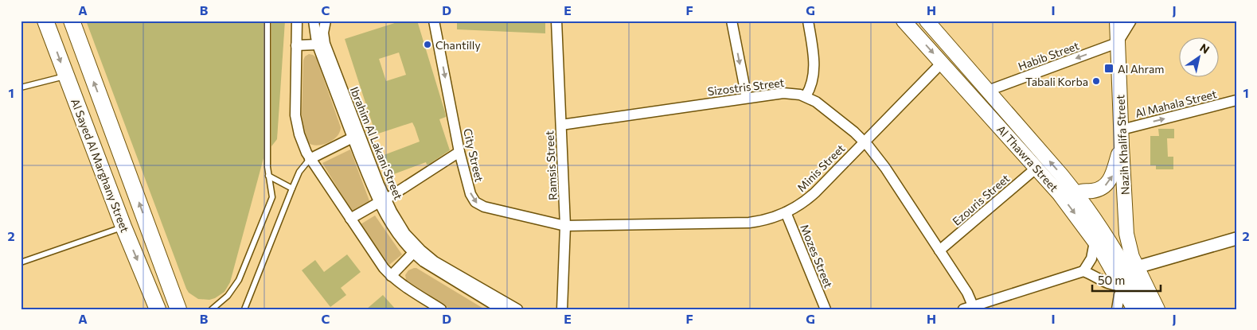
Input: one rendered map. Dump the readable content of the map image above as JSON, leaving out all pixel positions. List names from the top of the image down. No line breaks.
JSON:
{"streets":{"main road":["Nazih Khalifa Street","Al Thawra Street","Al Sayed Al Marghany Street"],"street":["Habib Street","Sizostris Street","Al Mahala Street","Ibrahim Al Lakani Street","City Street","Ramsis Street","Minis Street","Ezouris Street","Mozes Street"]},"crossings":[["Habib Street","Nazih Khalifa Street"],["Habib Street","Al Thawra Street"],["Sizostris Street","Ramsis Street"],["Sizostris Street","Minis Street"],["Sizostris Street","Ezouris Street"],["Al Mahala Street","Nazih Khalifa Street"],["Nazih Khalifa Street","Al Thawra Street"],["City Street","Ramsis Street"],["City Street","Minis Street"],["Al Thawra Street","Minis Street"],["Al Thawra Street","Ezouris Street"],["Ramsis Street","Minis Street"],["Minis Street","Mozes Street"]],"one_way":["Habib Street","Al Mahala Street","City Street"],"places":{"other":["Chantilly","Tabali Korba"],"transit":["Al Ahram"]},"scale_bar":"50 m","north":"top right","grid":{"columns":["A","B","C","D","E","F","G","H","I","J"],"rows":["1","2"]}}
